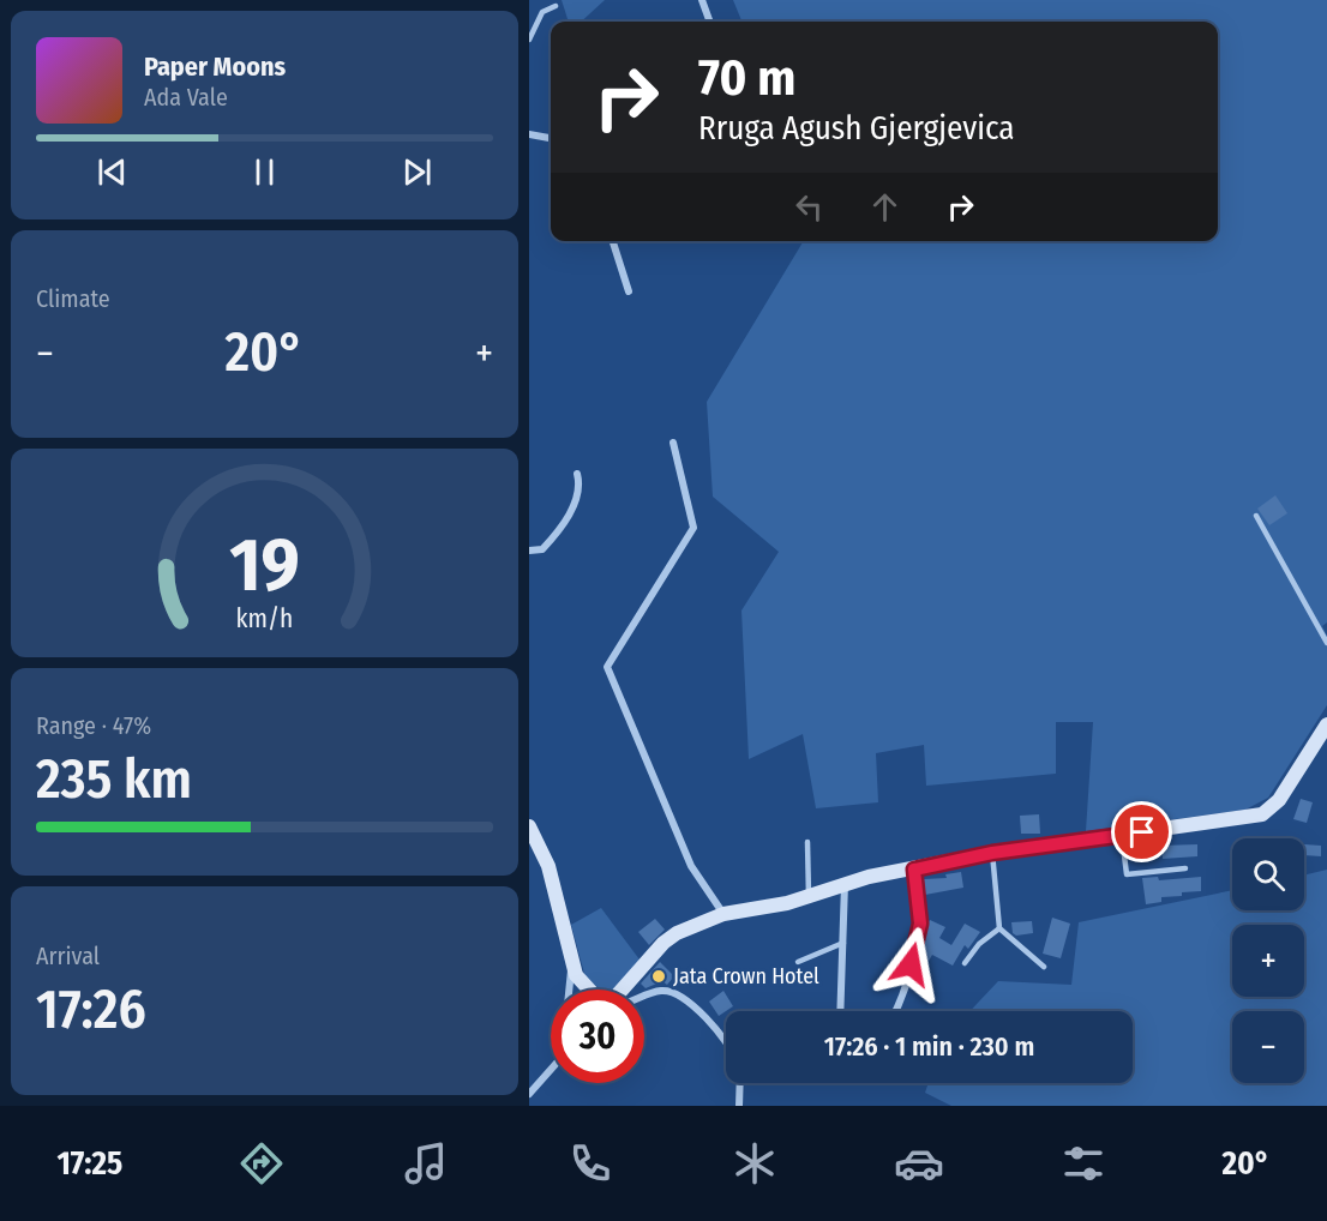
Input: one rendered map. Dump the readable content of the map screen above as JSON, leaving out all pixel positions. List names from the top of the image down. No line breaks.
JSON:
{"places":["Jata Crown Hotel"],"page":{"turn":["70 m","Rruga Agush Gjergjevica"],"song":["Paper Moons","Ada Vale"],"tile":["Climate",["Range · 47%","235 km"],["Arrival","17:26"]],"heat":["−","20°","+"],"map_buttons":["+","−"],"limit":"30","trip":"17:26 · 1 min · 230 m","tabs":["17:25","20°"],"gauge":["19","km/h"]}}
